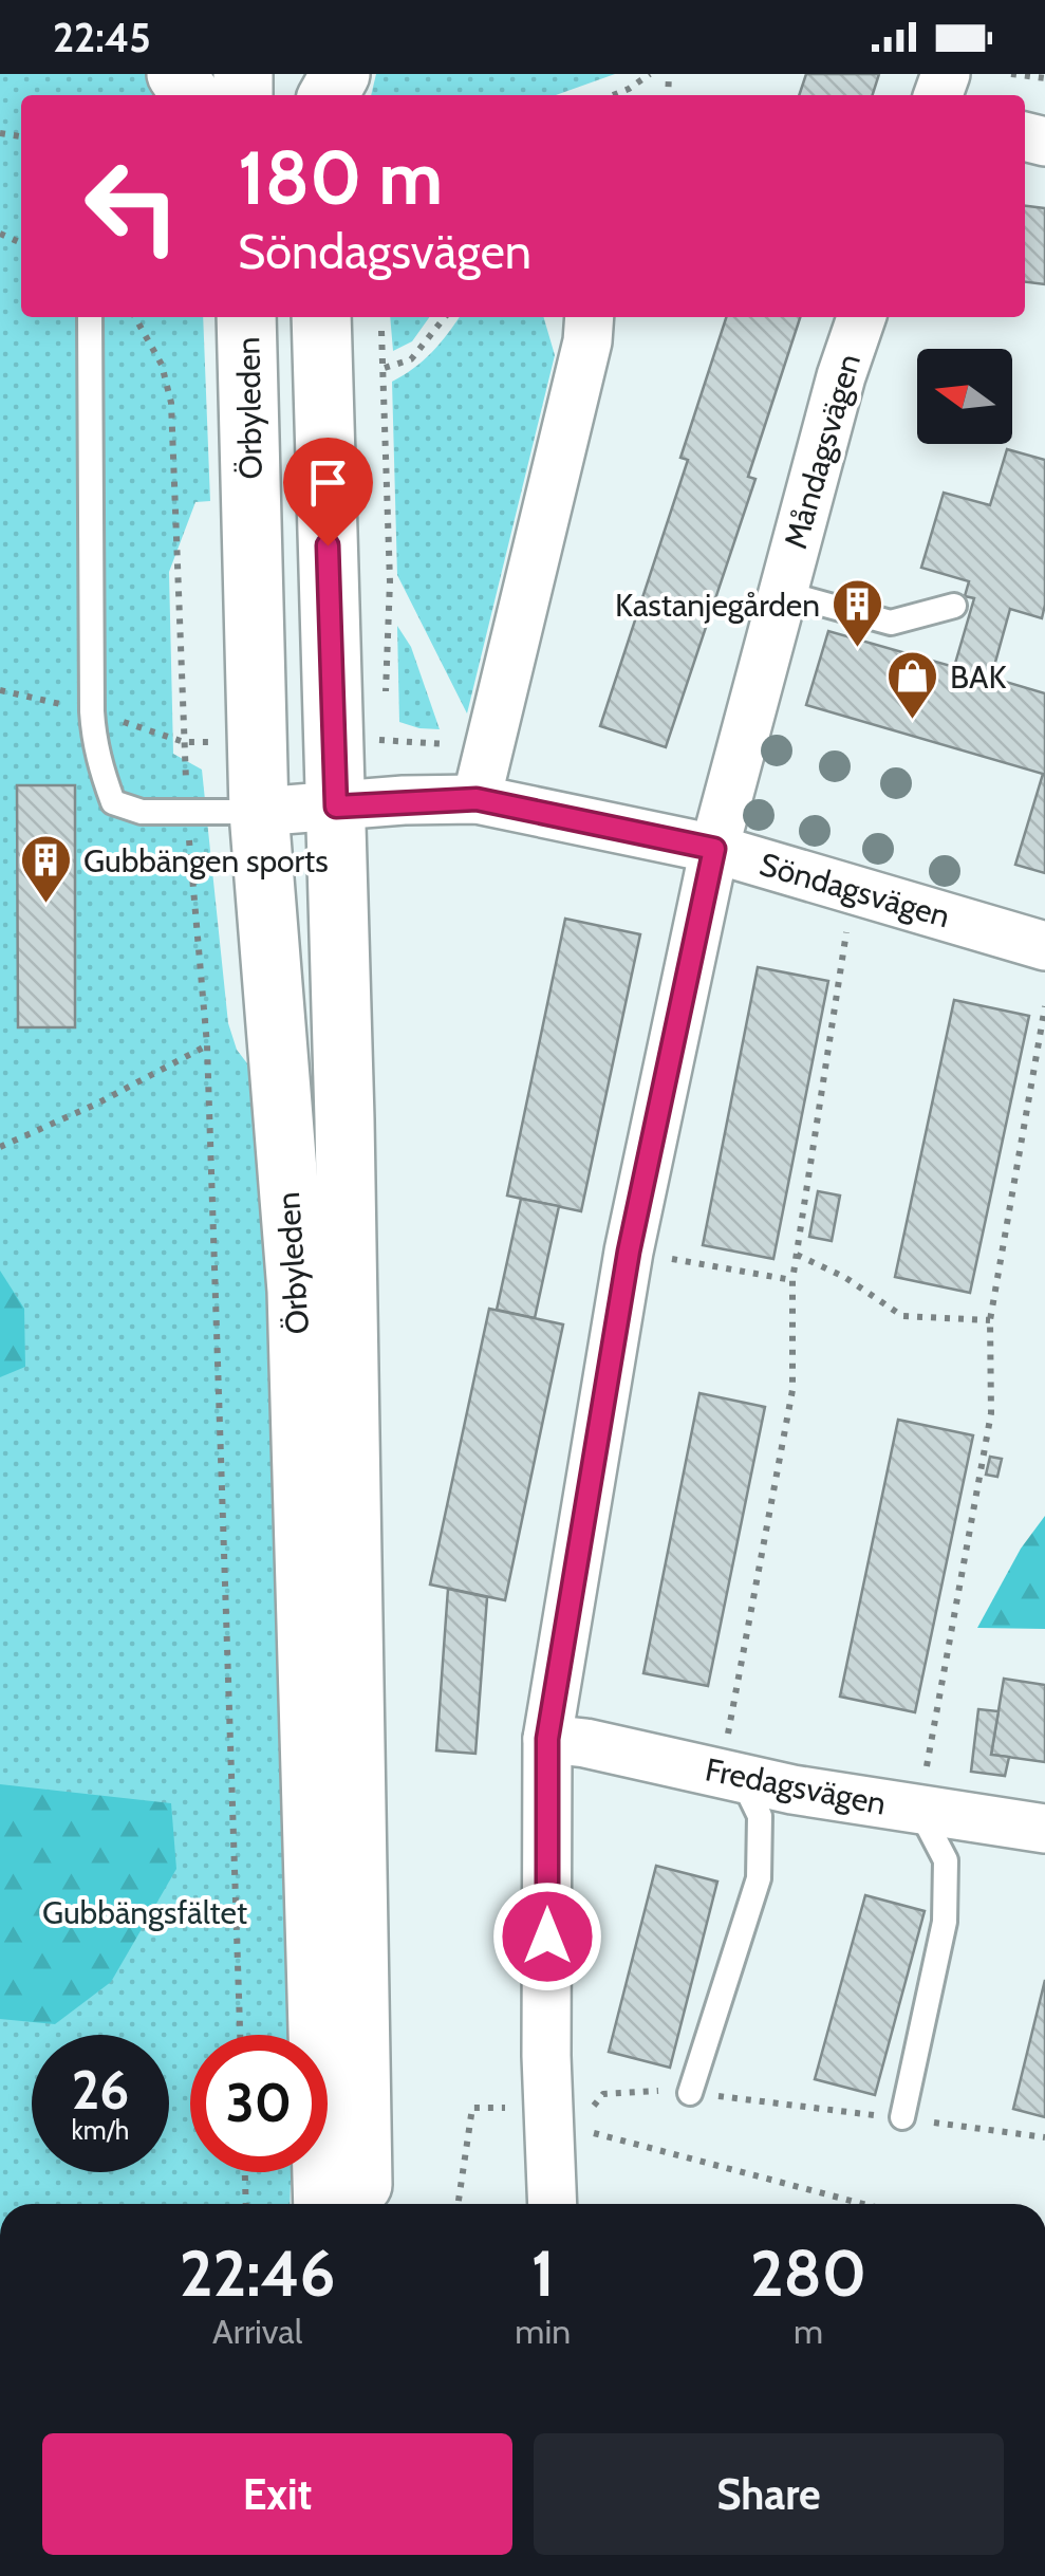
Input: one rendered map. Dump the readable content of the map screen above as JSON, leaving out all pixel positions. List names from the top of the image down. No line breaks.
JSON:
{"streets":{"main road":["Örbyleden"],"street":["Måndagsvägen","Söndagsvägen","Fredagsvägen"]},"crossings":[["Örbyleden","Söndagsvägen"],["Måndagsvägen","Söndagsvägen"],["Måndagsvägen","Fredagsvägen"]],"parks":["Gubbängsfältet"],"places":{"building":["Kastanjegården","Gubbängen sports"],"shop":["BAK"]},"north":"left","page":{"status":"22:45","turn":["180 m","Söndagsvägen"],"speed":"26 km/h","limit":"30","eta":["22:46","Arrival","1","min","280","m"],"buttons":["Exit","Share"]}}
